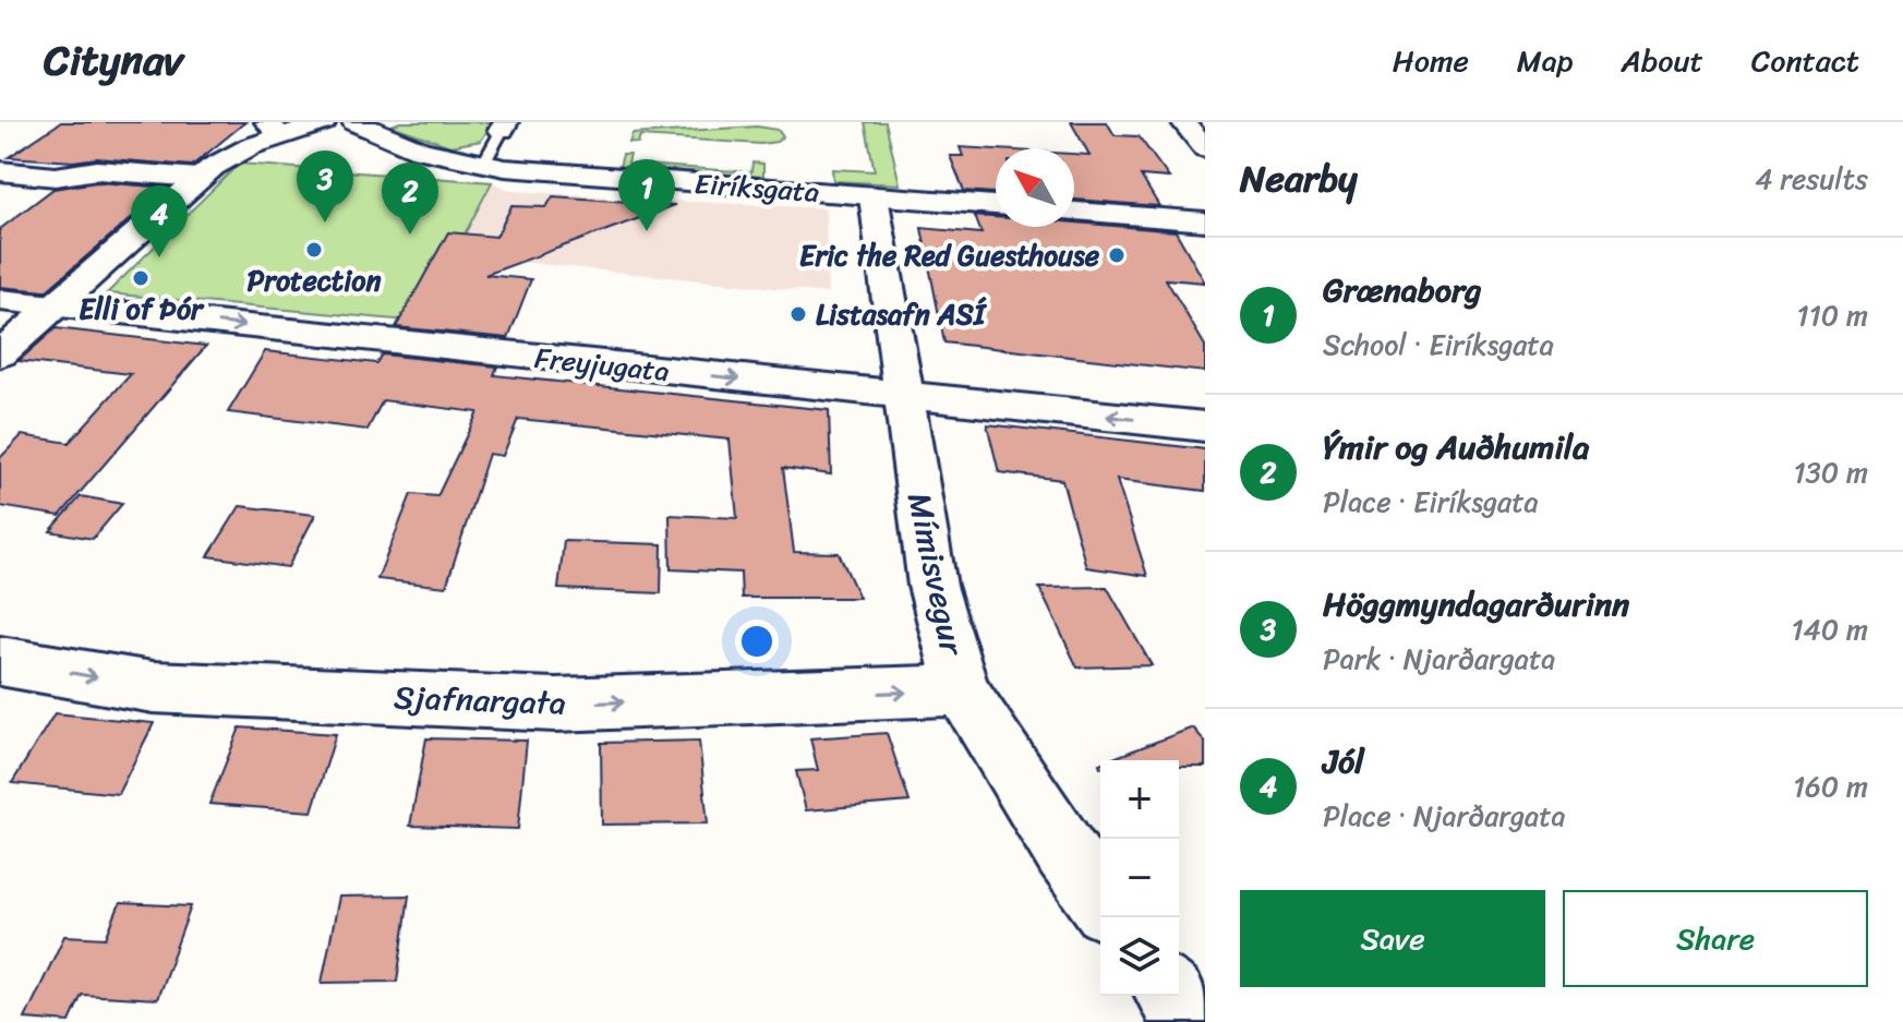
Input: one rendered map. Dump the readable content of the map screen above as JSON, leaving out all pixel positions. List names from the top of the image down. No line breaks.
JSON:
{"streets":{"street":["Eiríksgata","Freyjugata","Mímisvegur","Sjafnargata"]},"crossings":[["Eiríksgata","Mímisvegur"],["Freyjugata","Mímisvegur"],["Mímisvegur","Sjafnargata"]],"one_way":["Sjafnargata"],"places":["Protection","Eric the Red Guesthouse","Elli of Þór","Listasafn ASÍ"],"north":"top left","page":{"header":"Citynav","nav":["Home","Map","About","Contact"],"heading":["Nearby","4 results"],"pins":["3","1","2","4"],"list":[{"mark":"1","name":"Grænaborg","note":"School · Eiríksgata","value":"110 m"},{"mark":"2","name":"Ýmir og Auðhumila","note":"Place · Eiríksgata","value":"130 m"},{"mark":"3","name":"Höggmyndagarðurinn","note":"Park · Njarðargata","value":"140 m"},{"mark":"4","name":"Jól","note":"Place · Njarðargata","value":"160 m"}],"map_buttons":["+","−"],"buttons":["Save","Share"]}}
